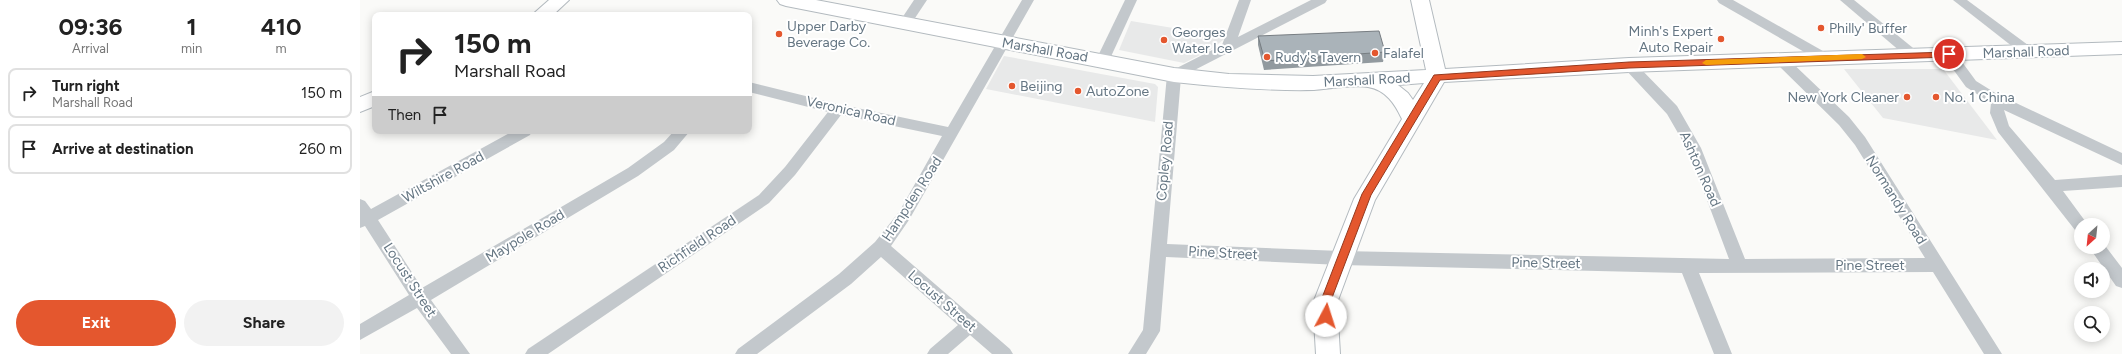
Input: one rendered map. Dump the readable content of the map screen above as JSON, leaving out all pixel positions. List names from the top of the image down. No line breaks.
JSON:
{"streets":{"main road":["Marshall Road"],"street":["Veronica Road","Copley Road","Ashton Road","Wiltshire Road","Hampden Road","Normandy Road","Maypole Road","Richfield Road","Pine Street","Locust Street"]},"crossings":[["Marshall Road","Copley Road"],["Marshall Road","Ashton Road"],["Marshall Road","Hampden Road"],["Marshall Road","Normandy Road"],["Veronica Road","Hampden Road"],["Veronica Road","Richfield Road"],["Copley Road","Pine Street"],["Ashton Road","Pine Street"],["Wiltshire Road","Locust Street"],["Hampden Road","Locust Street"],["Normandy Road","Pine Street"],["Maypole Road","Locust Street"]],"places":["Philly' Buffer","Upper Darby Beverage Co.","Minh's Expert Auto Repair","Georges Water Ice","Falafel","Rudy's Tavern","Beijing","AutoZone","New York Cleaner","No. 1 China"],"north":"bottom left","page":{"eta":["09:36","Arrival","1","min","410","m"],"turn":["150 m","Marshall Road"],"list":[{"name":"Turn right","note":"Marshall Road","value":"150 m"},{"name":"Arrive at destination","value":"260 m"}],"then":"Then","buttons":["Exit","Share"]}}
